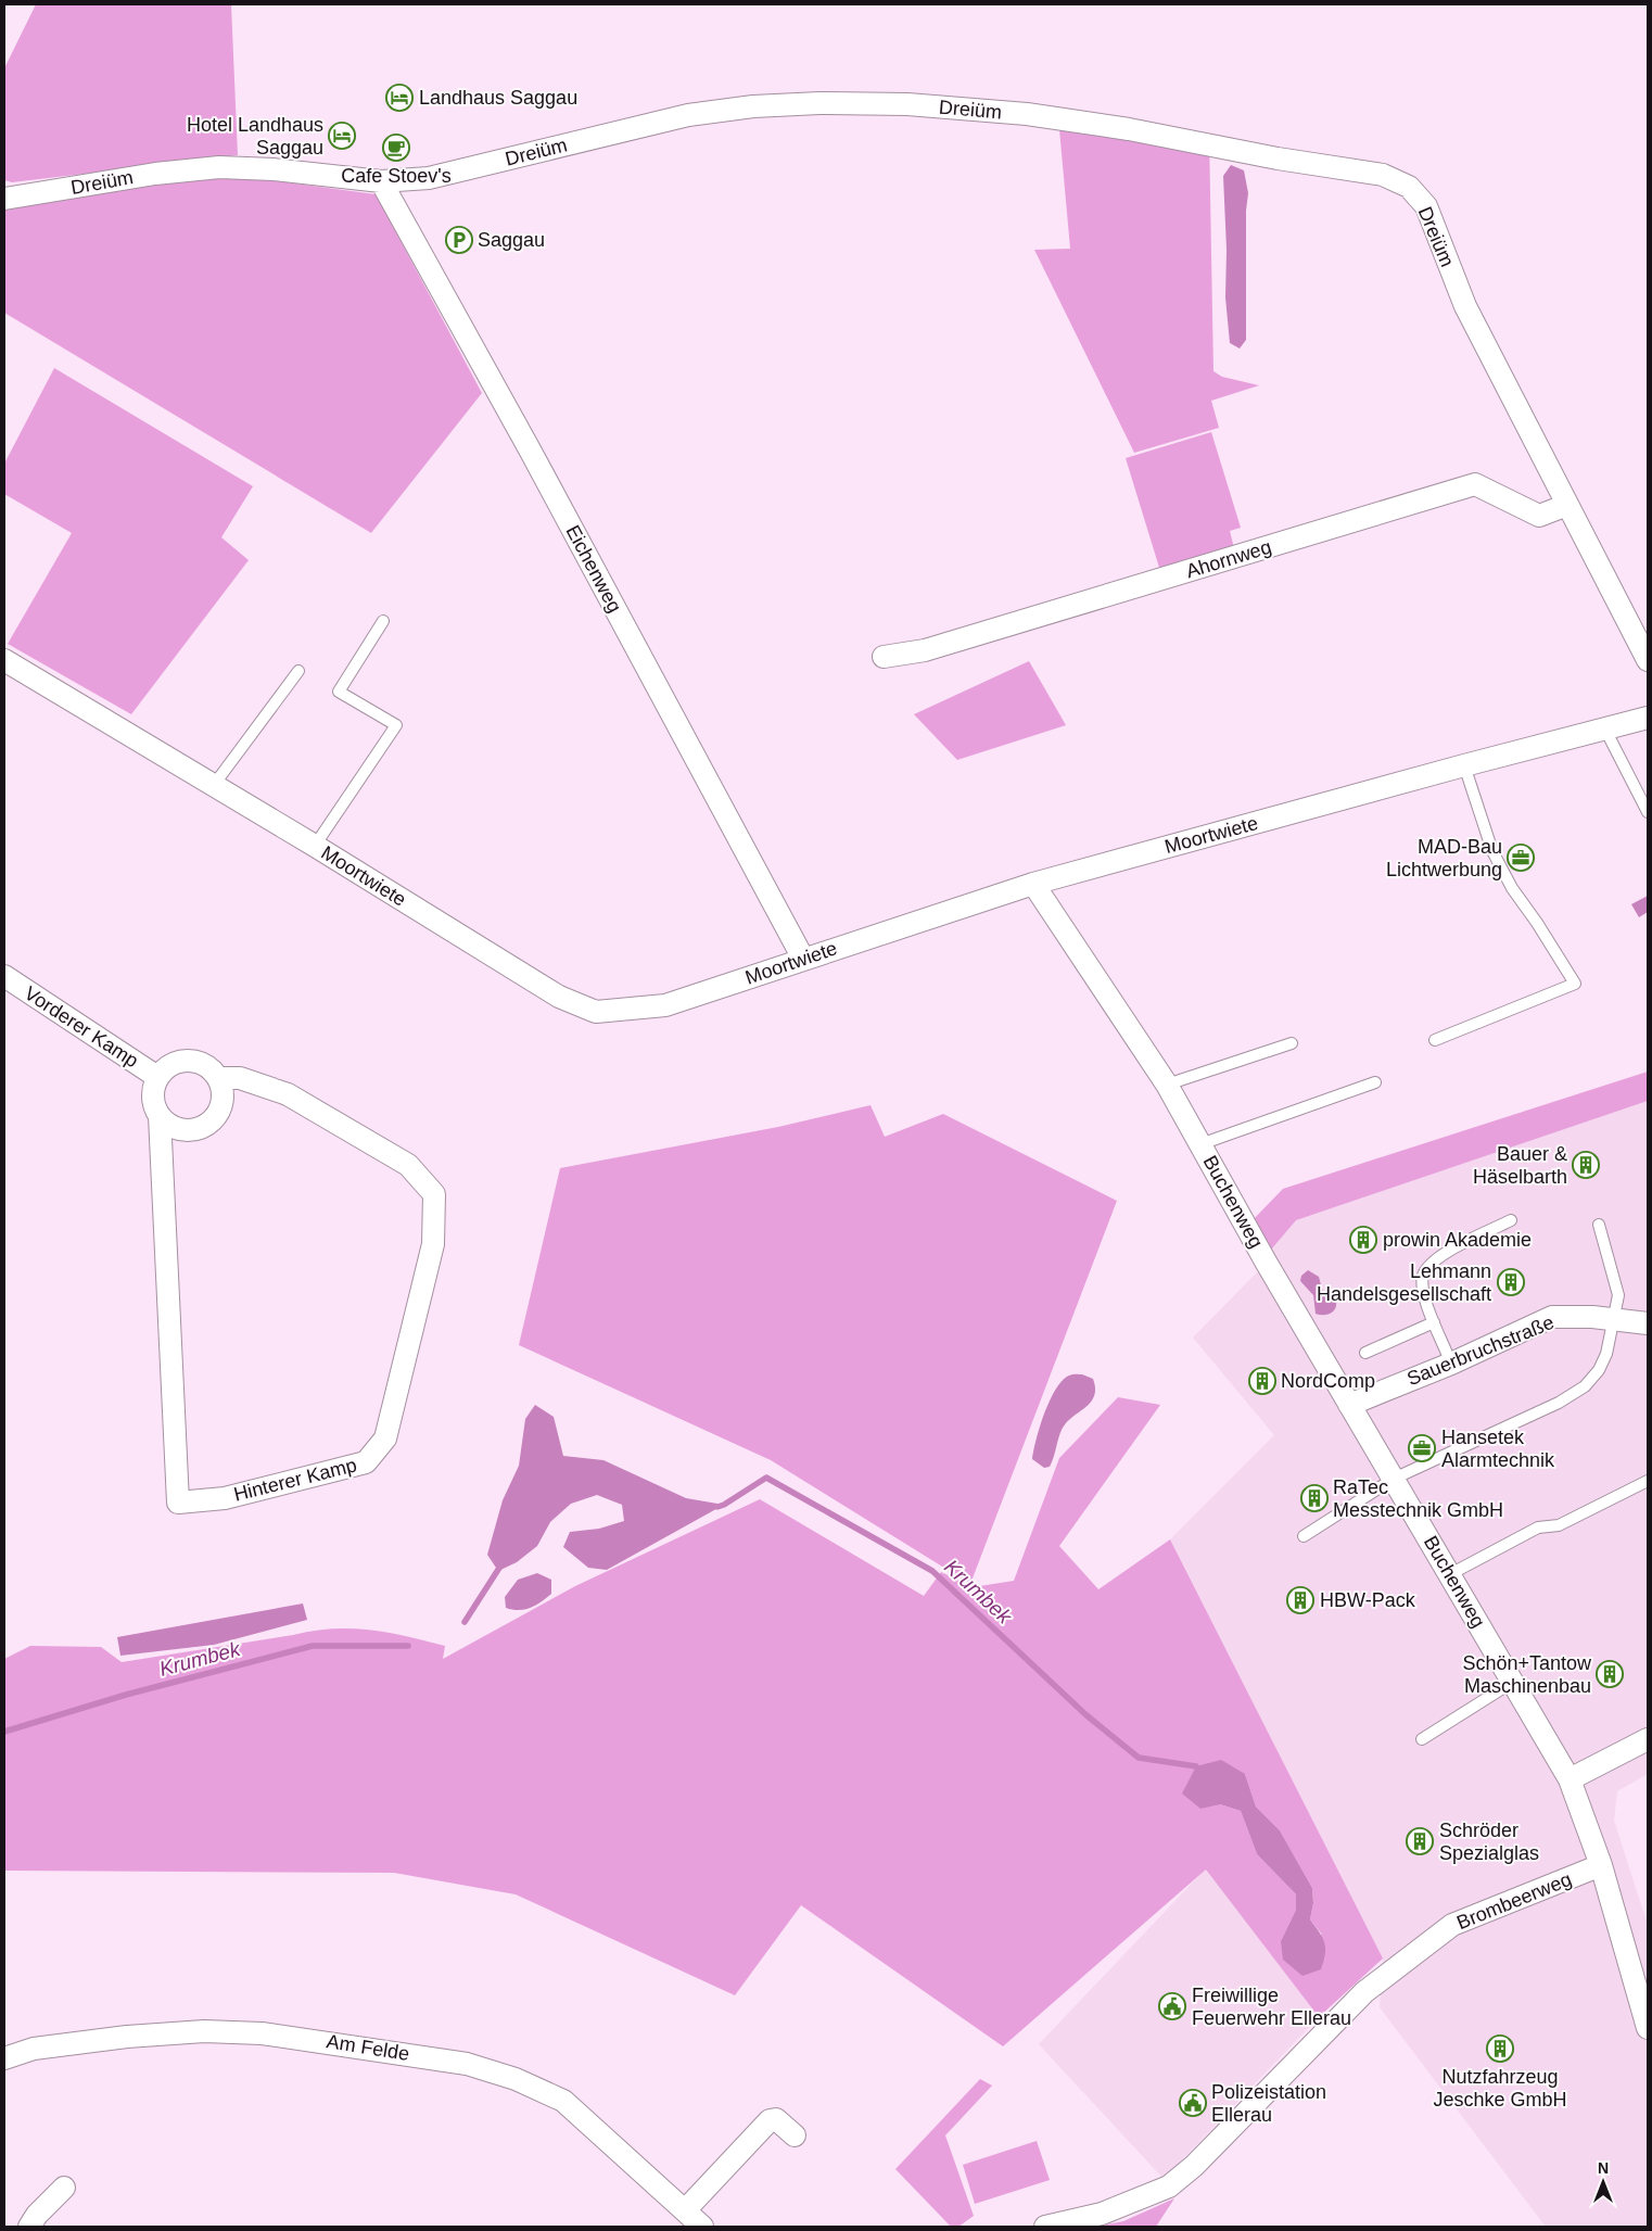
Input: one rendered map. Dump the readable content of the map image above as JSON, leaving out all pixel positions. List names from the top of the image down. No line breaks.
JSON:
{"streets":{"street":["Dreiüm","Ahornweg","Eichenweg","Moortwiete","Vorderer Kamp","Buchenweg","Sauerbruchstraße","Hinterer Kamp","Brombeerweg","Am Felde"]},"crossings":[["Dreiüm","Ahornweg"],["Dreiüm","Eichenweg"],["Eichenweg","Moortwiete"],["Moortwiete","Buchenweg"],["Vorderer Kamp","Hinterer Kamp"],["Buchenweg","Sauerbruchstraße"],["Buchenweg","Brombeerweg"]],"water":["Krumbek"],"places":{"hotel":["Landhaus Saggau","Hotel Landhaus Saggau"],"cafe":["Cafe Stoev's"],"parking":["Saggau"],"office":["MAD-Bau Lichtwerbung","Hansetek Alarmtechnik"],"building":["Bauer & Häselbarth","prowin Akademie","Lehmann Handelsgesellschaft","NordComp","RaTec Messtechnik GmbH","HBW-Pack","Schön+Tantow Maschinenbau","Schröder Spezialglas","Nutzfahrzeug Jeschke GmbH"],"public building":["Freiwillige Feuerwehr Ellerau","Polizeistation Ellerau"]},"north":"top"}
